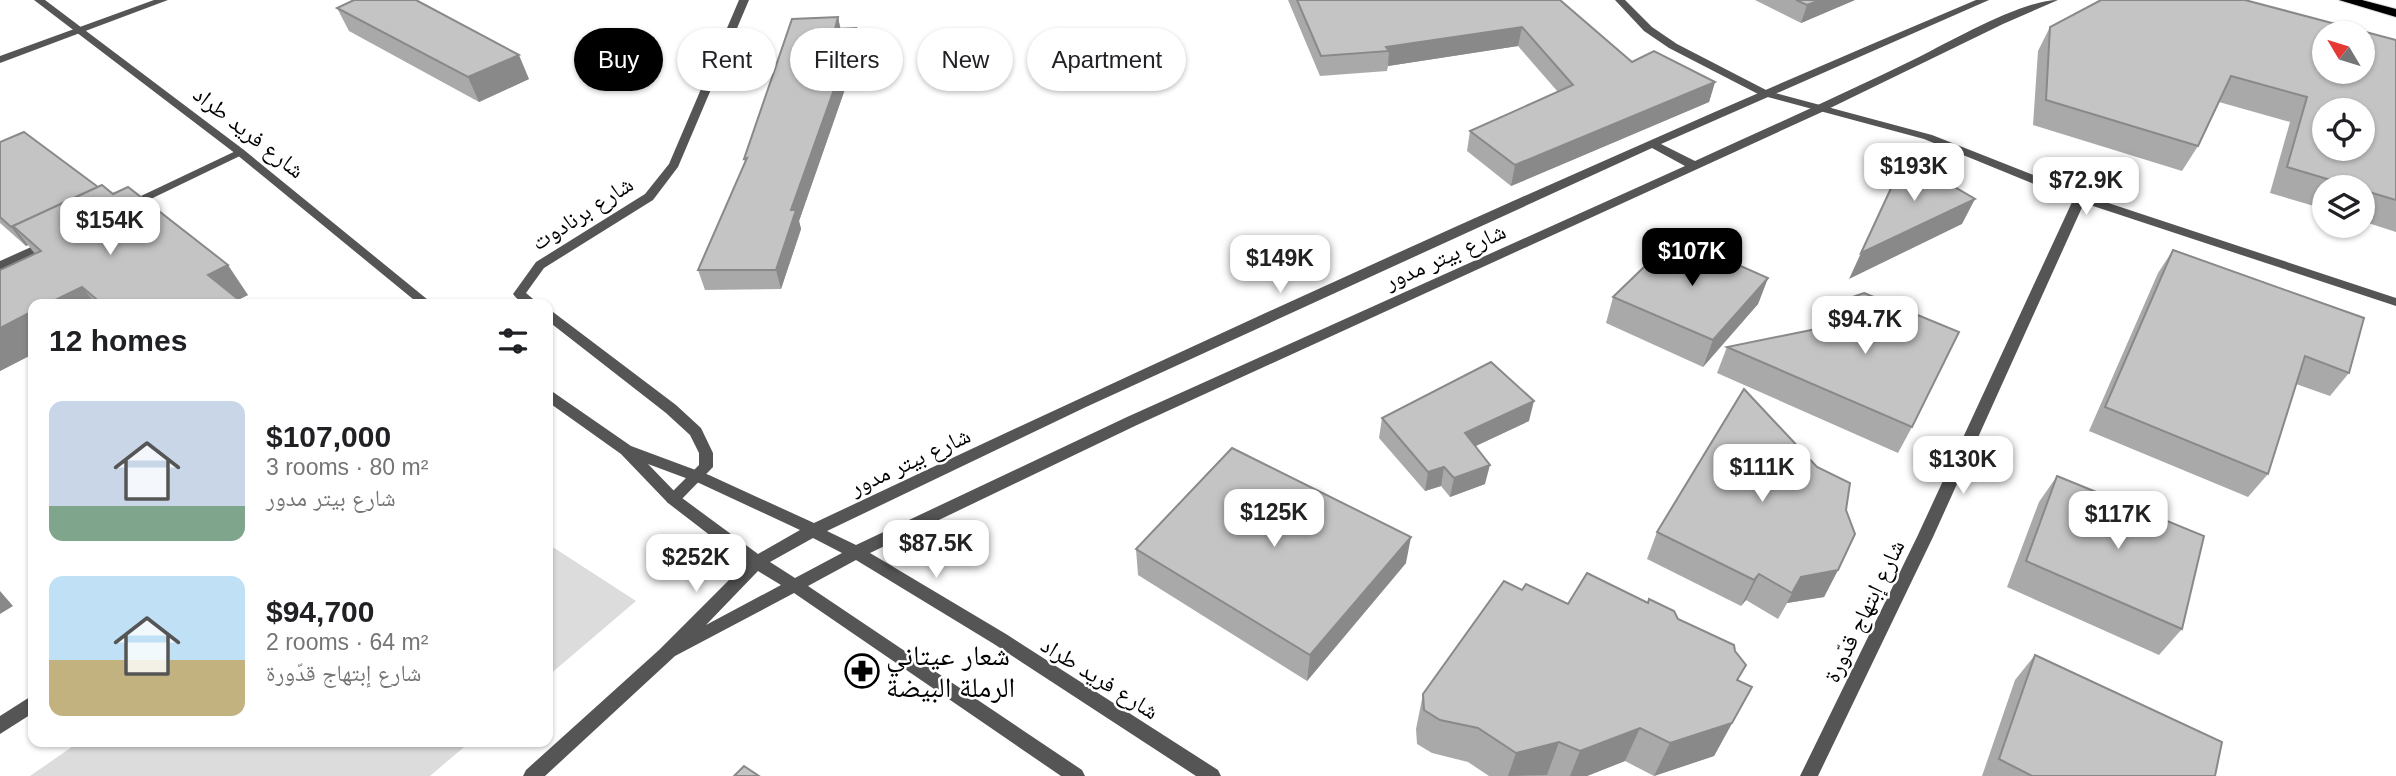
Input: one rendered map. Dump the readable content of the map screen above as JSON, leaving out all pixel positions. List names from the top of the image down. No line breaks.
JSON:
{"streets":{"street":["شارع فريد طراد","شارع برنادوت","شارع بيتر مدور","شارع إبتهاج قدّورة"]},"crossings":[["شارع فريد طراد","شارع بيتر مدور"]],"places":{"pharmacy":["شعار عيتاني الرملة البيضة"]},"north":"top left","page":{"chip":["Buy","Rent","Filters","New","Apartment"],"price":["$193K","$72.9K","$154K","$107K","$149K","$94.7K","$130K","$111K","$125K","$117K","$87.5K","$252K"],"heading":"12 homes","list":[{"name":"$107,000","note":"3 rooms · 80 m² · شارع بيتر مدور"},{"name":"$94,700","note":"2 rooms · 64 m² · شارع إبتهاج قدّورة"}]}}
